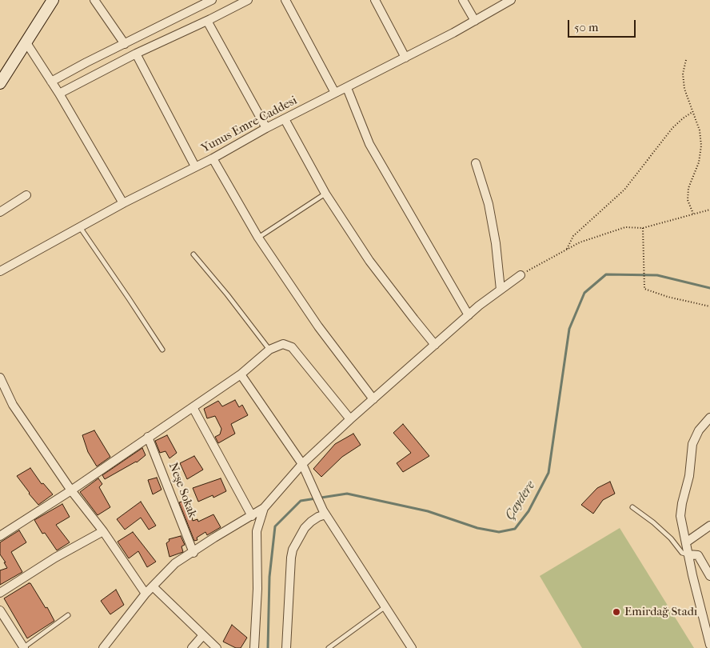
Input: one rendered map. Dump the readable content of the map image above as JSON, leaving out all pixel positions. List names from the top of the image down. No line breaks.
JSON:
{"streets":{"street":["Yunus Emre Caddesi","Neşe Sokak"]},"water":["Çaydere"],"places":["Emirdağ Stadı"],"scale_bar":"50 m"}
